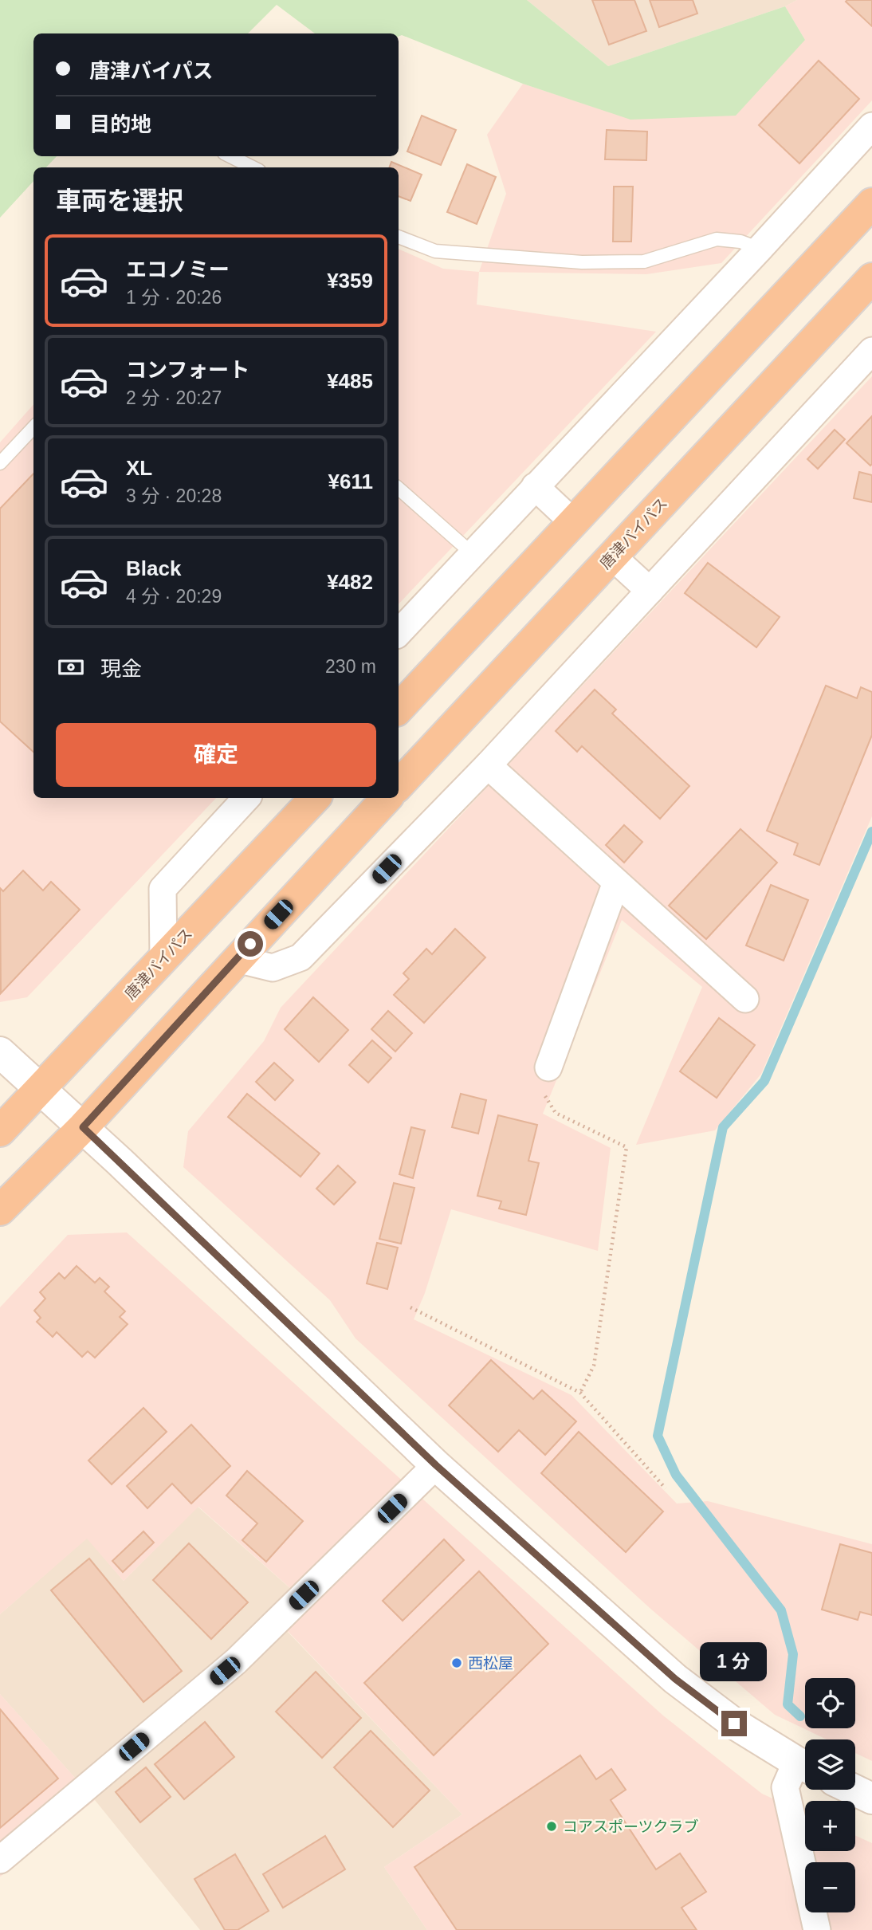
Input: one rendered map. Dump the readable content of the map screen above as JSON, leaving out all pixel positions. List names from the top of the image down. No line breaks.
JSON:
{"streets":{"highway":["唐津バイパス"]},"places":["西松屋","コアスポーツクラブ"],"page":{"banner":["唐津バイパス","目的地"],"heading":"車両を選択","list":[{"name":"エコノミー","note":"1 分 · 20:26","value":"¥359"},{"name":"コンフォート","note":"2 分 · 20:27","value":"¥485"},{"name":"XL","note":"3 分 · 20:28","value":"¥611"},{"name":"Black","note":"4 分 · 20:29","value":"¥482"}],"pay":["現金","230 m"],"buttons":"確定","bubble":"1 分","map_buttons":["+","−"]}}
